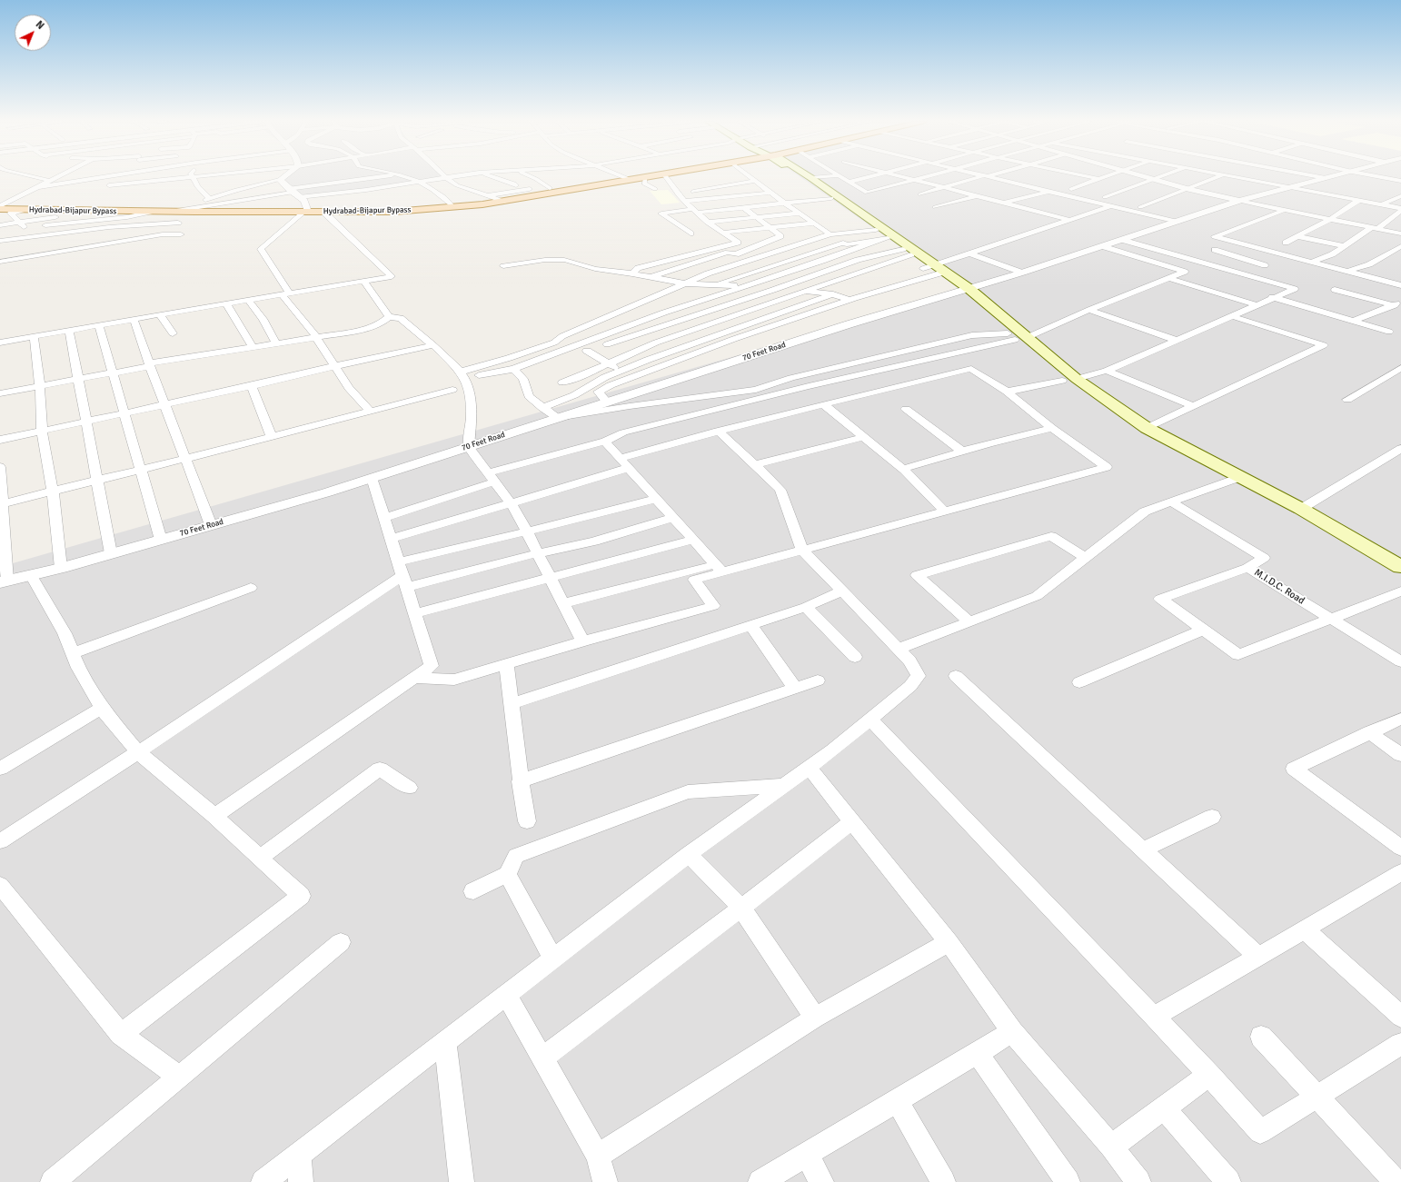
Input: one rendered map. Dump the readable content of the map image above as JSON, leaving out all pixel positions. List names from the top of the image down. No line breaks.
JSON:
{"streets":{"main road":["Hydrabad-Bijapur Bypass"],"street":["70 Feet Road","M.I.D.C. Road"]},"north":"top right"}
